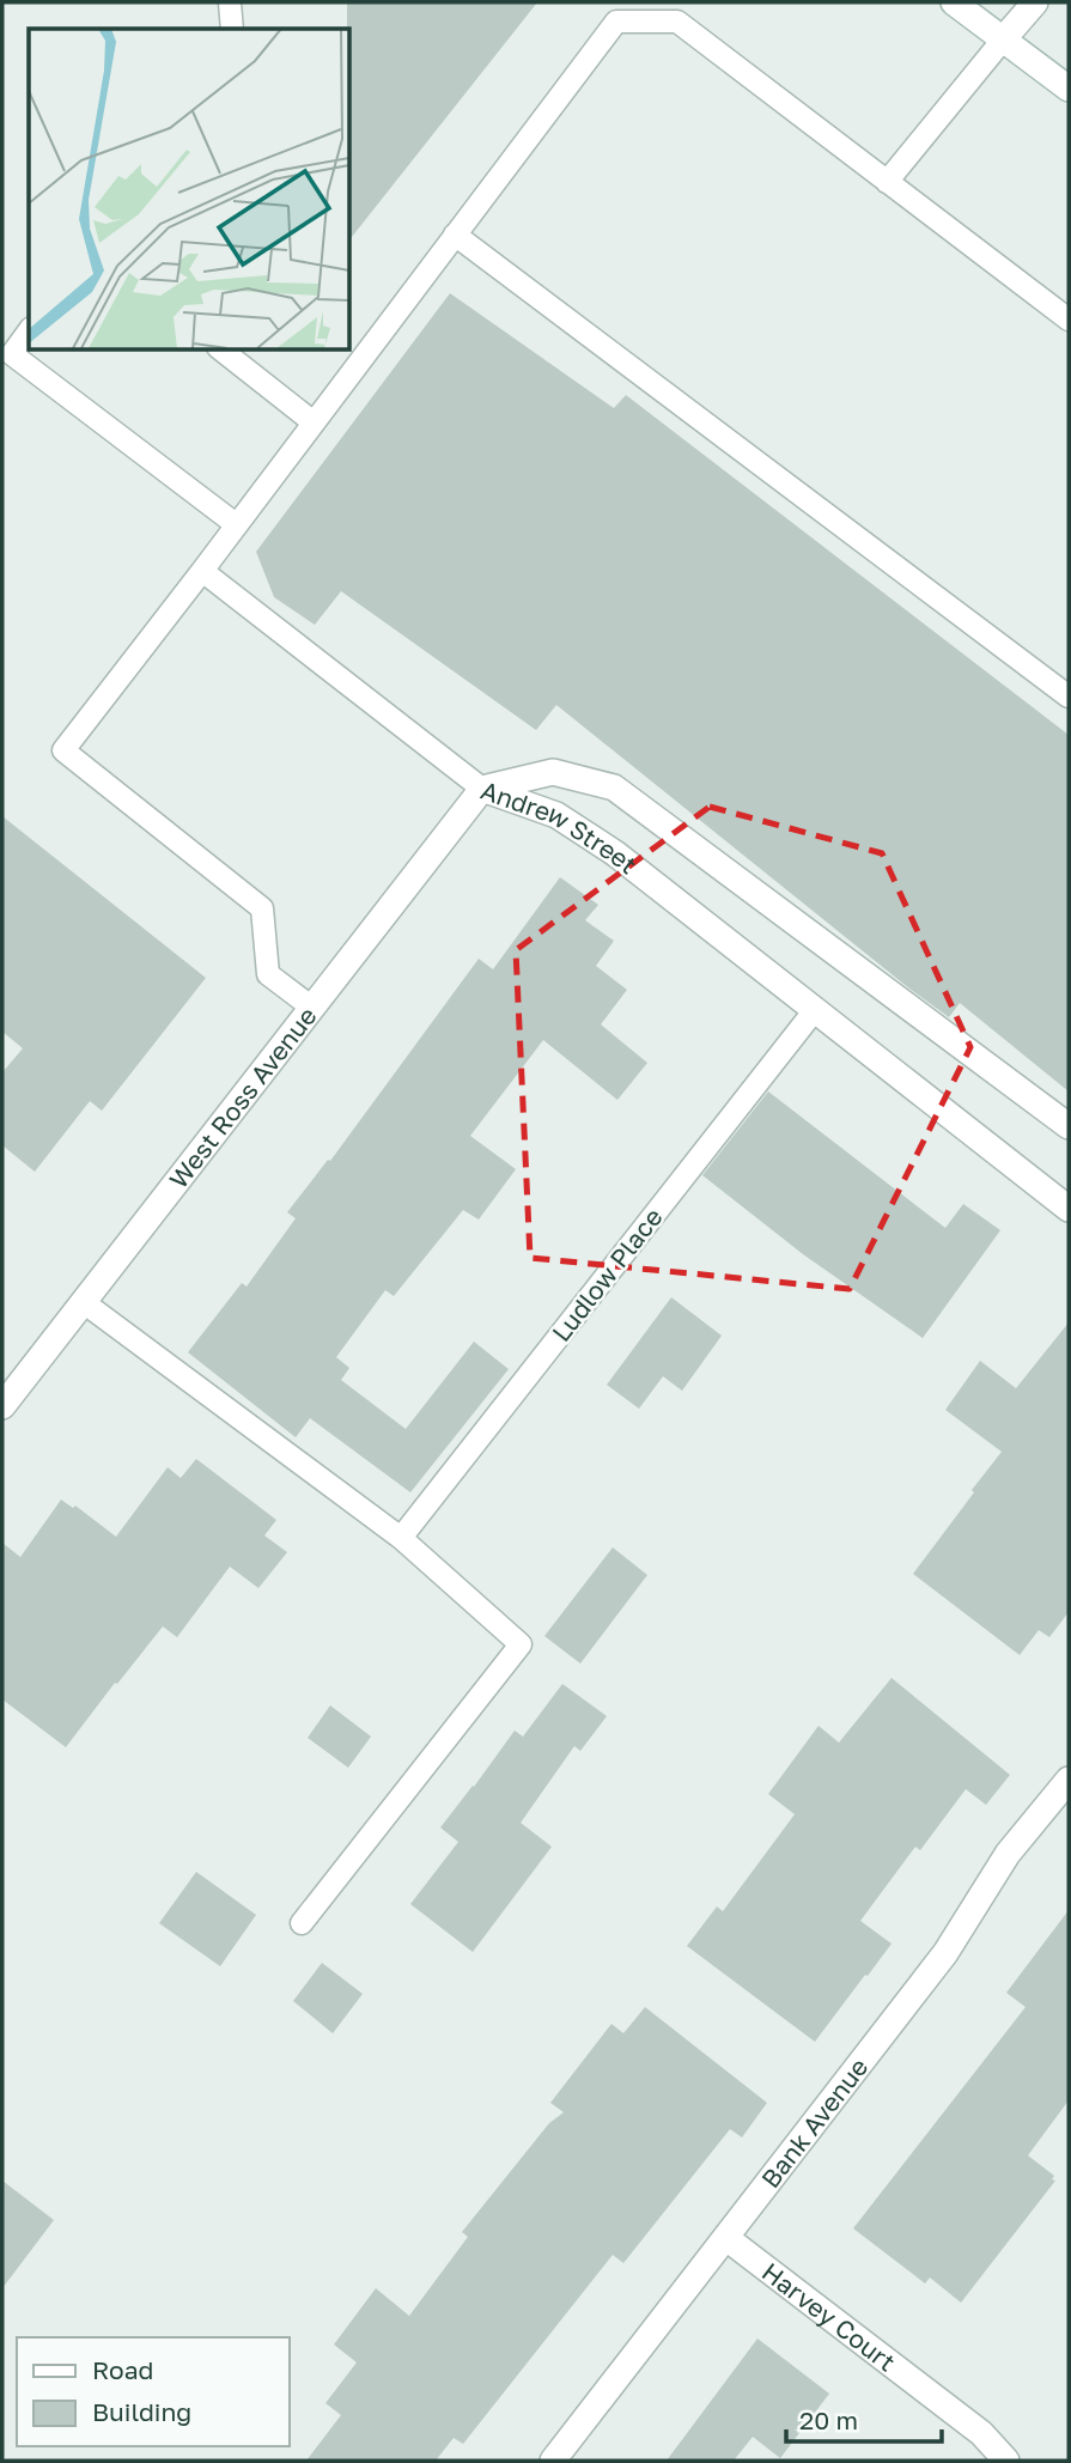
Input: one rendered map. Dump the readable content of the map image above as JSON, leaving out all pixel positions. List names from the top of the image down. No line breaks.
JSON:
{"streets":{"street":["Andrew Street","West Ross Avenue","Bank Avenue","Harvey Court"],"lane":["Ludlow Place"]},"crossings":[["Andrew Street","West Ross Avenue"],["Andrew Street","Ludlow Place"],["Bank Avenue","Harvey Court"]],"legend":["Road","Building"],"scale_bar":"20 m"}
